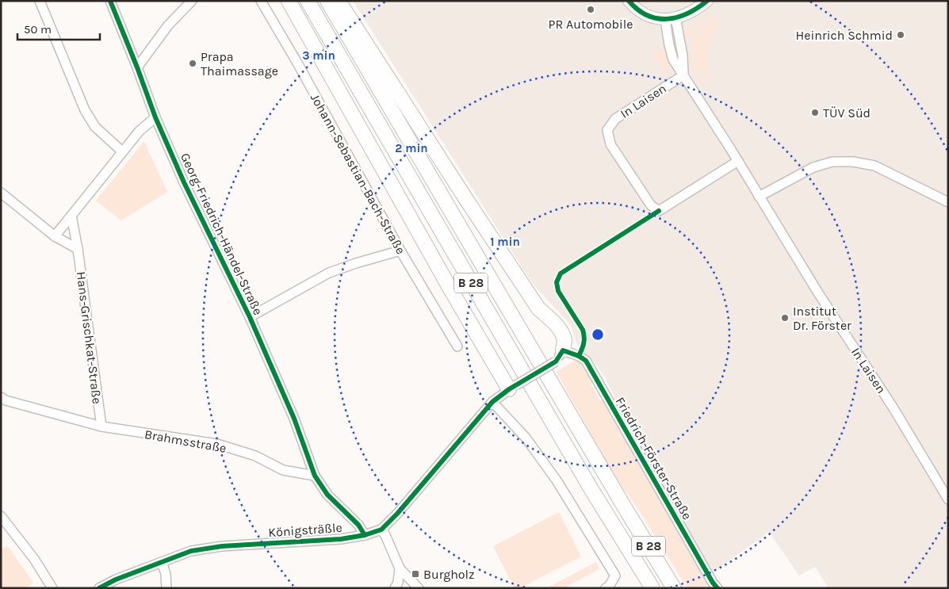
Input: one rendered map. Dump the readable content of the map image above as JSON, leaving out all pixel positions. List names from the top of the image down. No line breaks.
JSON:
{"streets":{"main road":["B 28"],"street":["In Laisen","Johann-Sebastian-Bach-Straße","Georg-Friedrich-Händel-Straße","Hans-Grischkat-Straße","Brahmsstraße","Friedrich-Förster-Straße","Königsträßle"]},"crossings":[["Georg-Friedrich-Händel-Straße","Brahmsstraße"],["Hans-Grischkat-Straße","Brahmsstraße"],["Friedrich-Förster-Straße","Königsträßle"]],"places":{"other":["PR Automobile","Heinrich Schmid","Prapa Thaimassage","TÜV Süd","Institut Dr. Förster"],"transit":["Burgholz"]},"scale_bar":"50 m","rings":["3 min","2 min","1 min"]}
